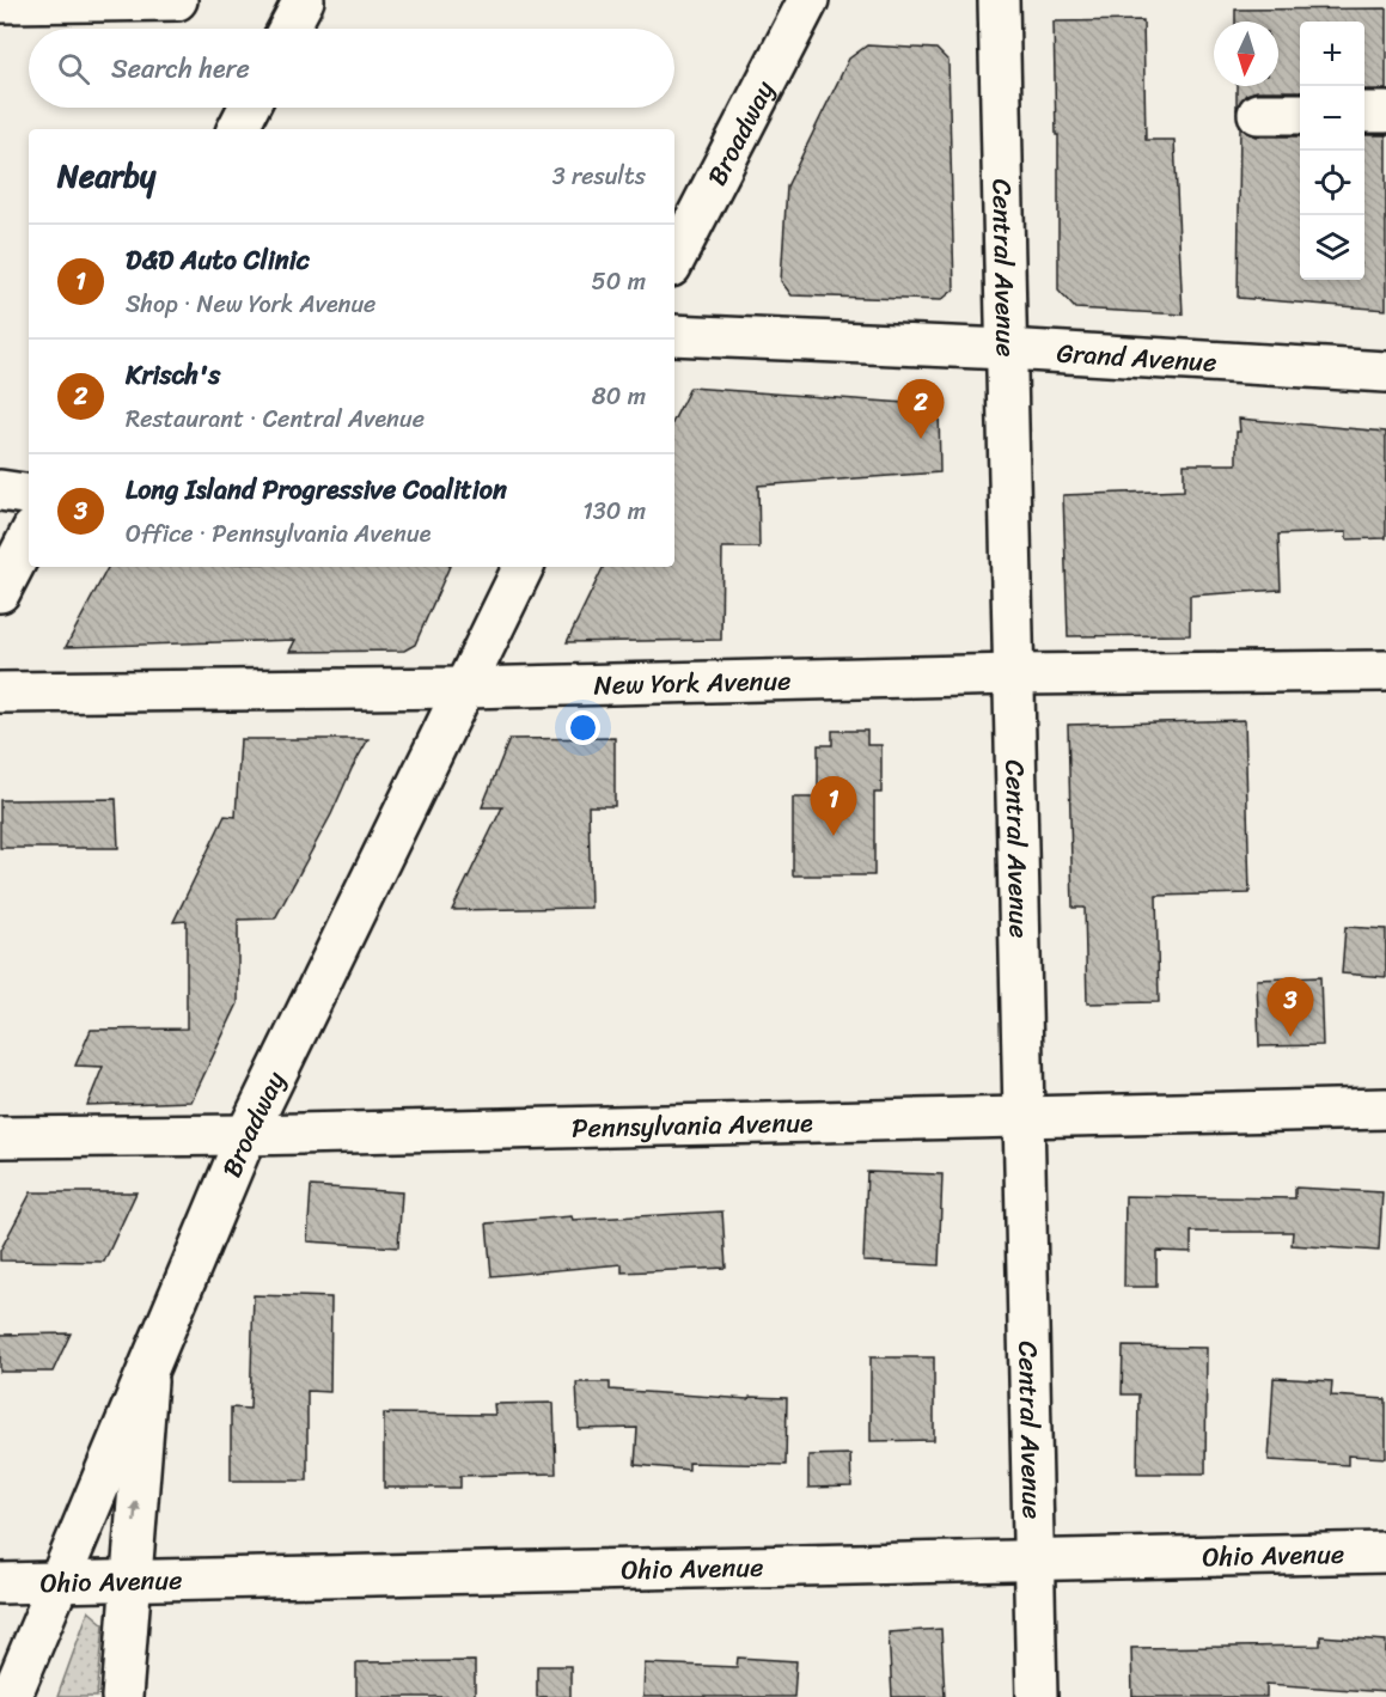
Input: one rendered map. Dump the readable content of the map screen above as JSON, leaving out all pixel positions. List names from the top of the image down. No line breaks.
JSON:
{"streets":{"street":["Broadway","Central Avenue","Grand Avenue","New York Avenue","Pennsylvania Avenue","Ohio Avenue"]},"crossings":[["Broadway","New York Avenue"],["Broadway","Pennsylvania Avenue"],["Broadway","Ohio Avenue"],["Central Avenue","Grand Avenue"],["Central Avenue","New York Avenue"],["Central Avenue","Pennsylvania Avenue"],["Central Avenue","Ohio Avenue"]],"north":"bottom","page":{"map_buttons":["+","−"],"search":"Search here","heading":["Nearby","3 results"],"list":[{"mark":"1","name":"D&D Auto Clinic","note":"Shop · New York Avenue","value":"50 m"},{"mark":"2","name":"Krisch's","note":"Restaurant · Central Avenue","value":"80 m"},{"mark":"3","name":"Long Island Progressive Coalition","note":"Office · Pennsylvania Avenue","value":"130 m"}],"pins":["2","1","3"]}}
